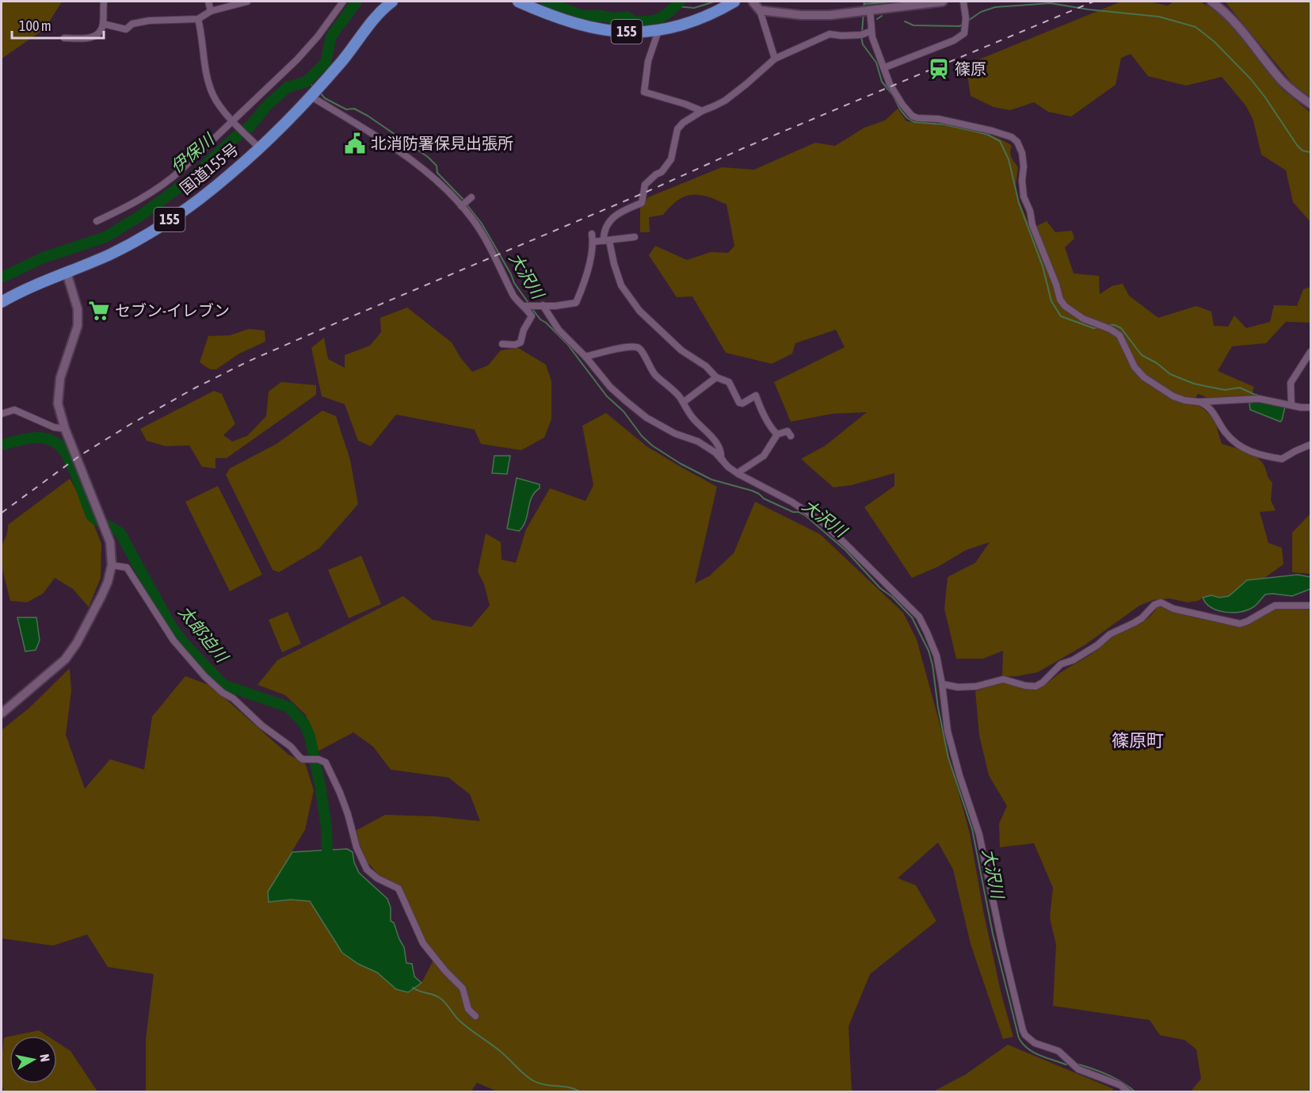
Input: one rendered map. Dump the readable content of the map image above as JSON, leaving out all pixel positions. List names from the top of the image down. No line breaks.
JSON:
{"streets":{"highway":["155","国道155号"]},"districts":["篠原町"],"water":["伊保川","大沢川","太郎迫川"],"places":{"station":["篠原"],"public building":["北消防署保見出張所"],"supermarket":["セブン-イレブン"]},"scale_bar":"100 m","north":"right"}
